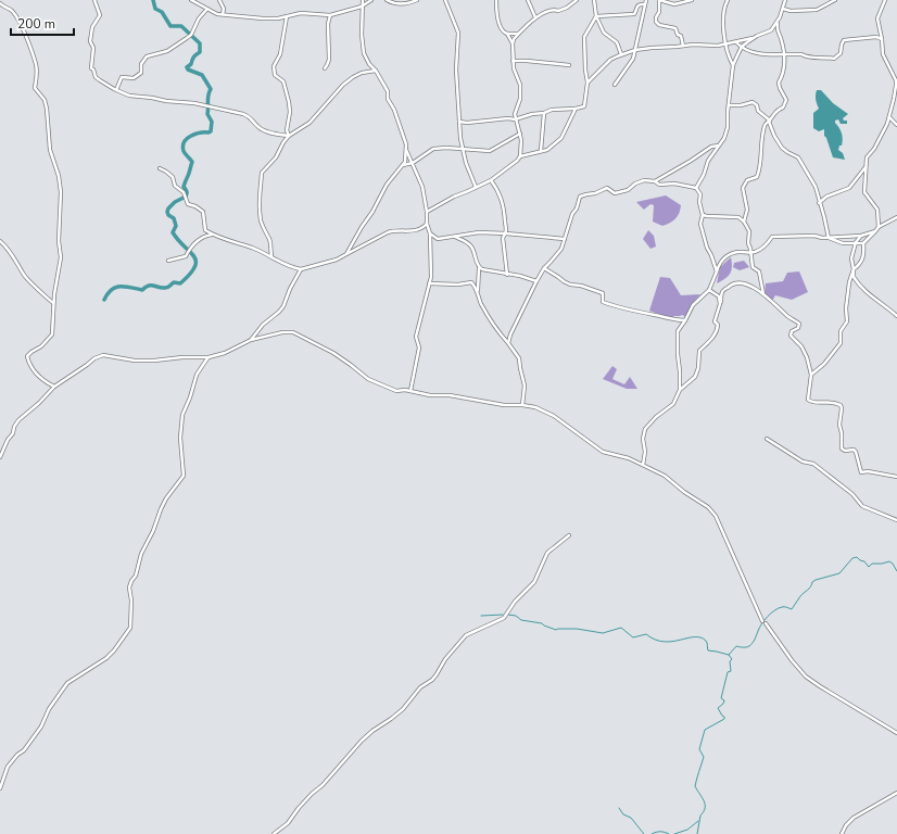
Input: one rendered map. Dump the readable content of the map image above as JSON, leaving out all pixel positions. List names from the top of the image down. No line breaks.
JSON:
{"scale_bar":"200 m"}
